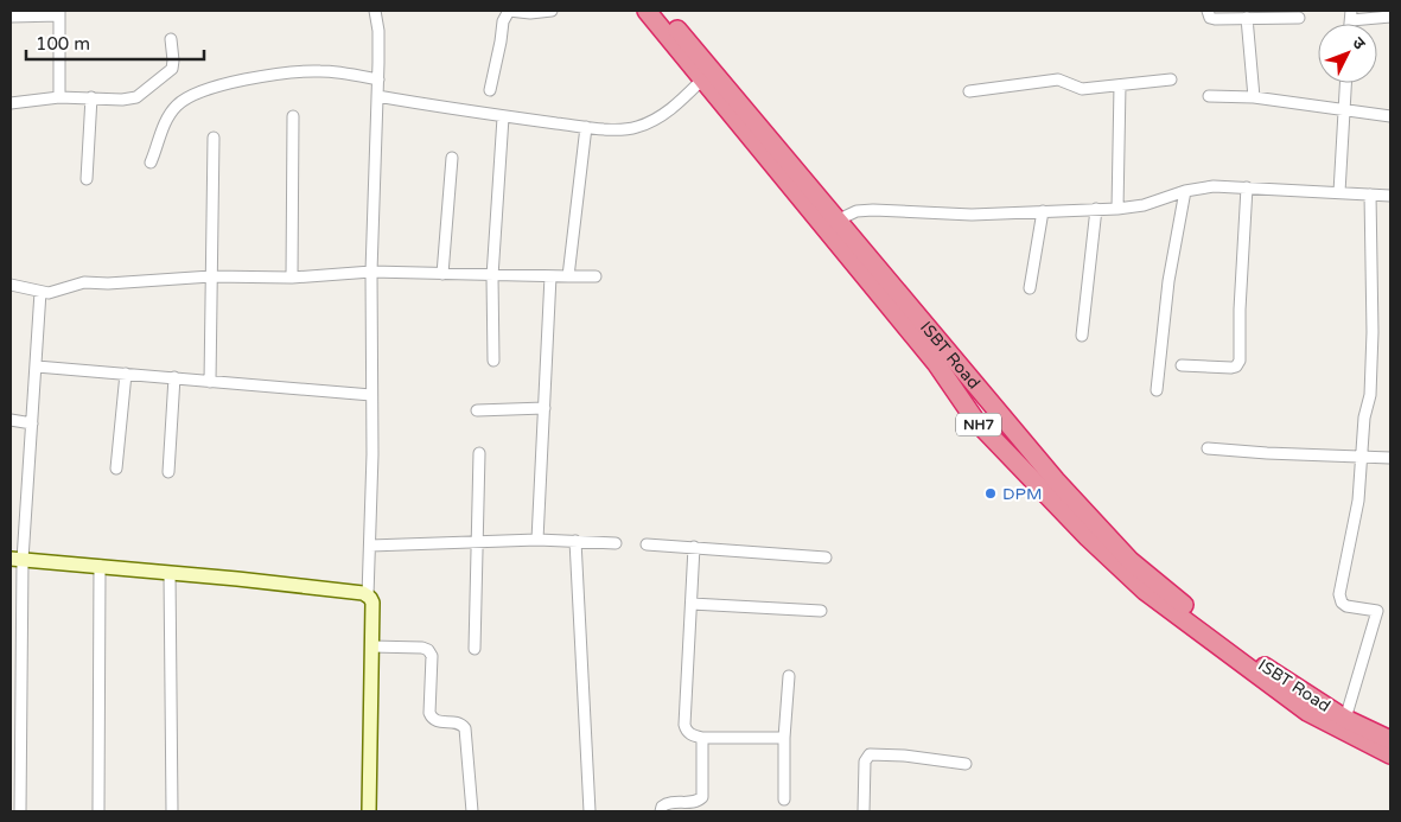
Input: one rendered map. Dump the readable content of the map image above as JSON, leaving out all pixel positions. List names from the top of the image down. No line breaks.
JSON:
{"streets":{"highway":["ISBT Road","NH7"]},"crossings":[["ISBT Road","NH7"]],"places":["DPM"],"scale_bar":"100 m","north":"top right"}
